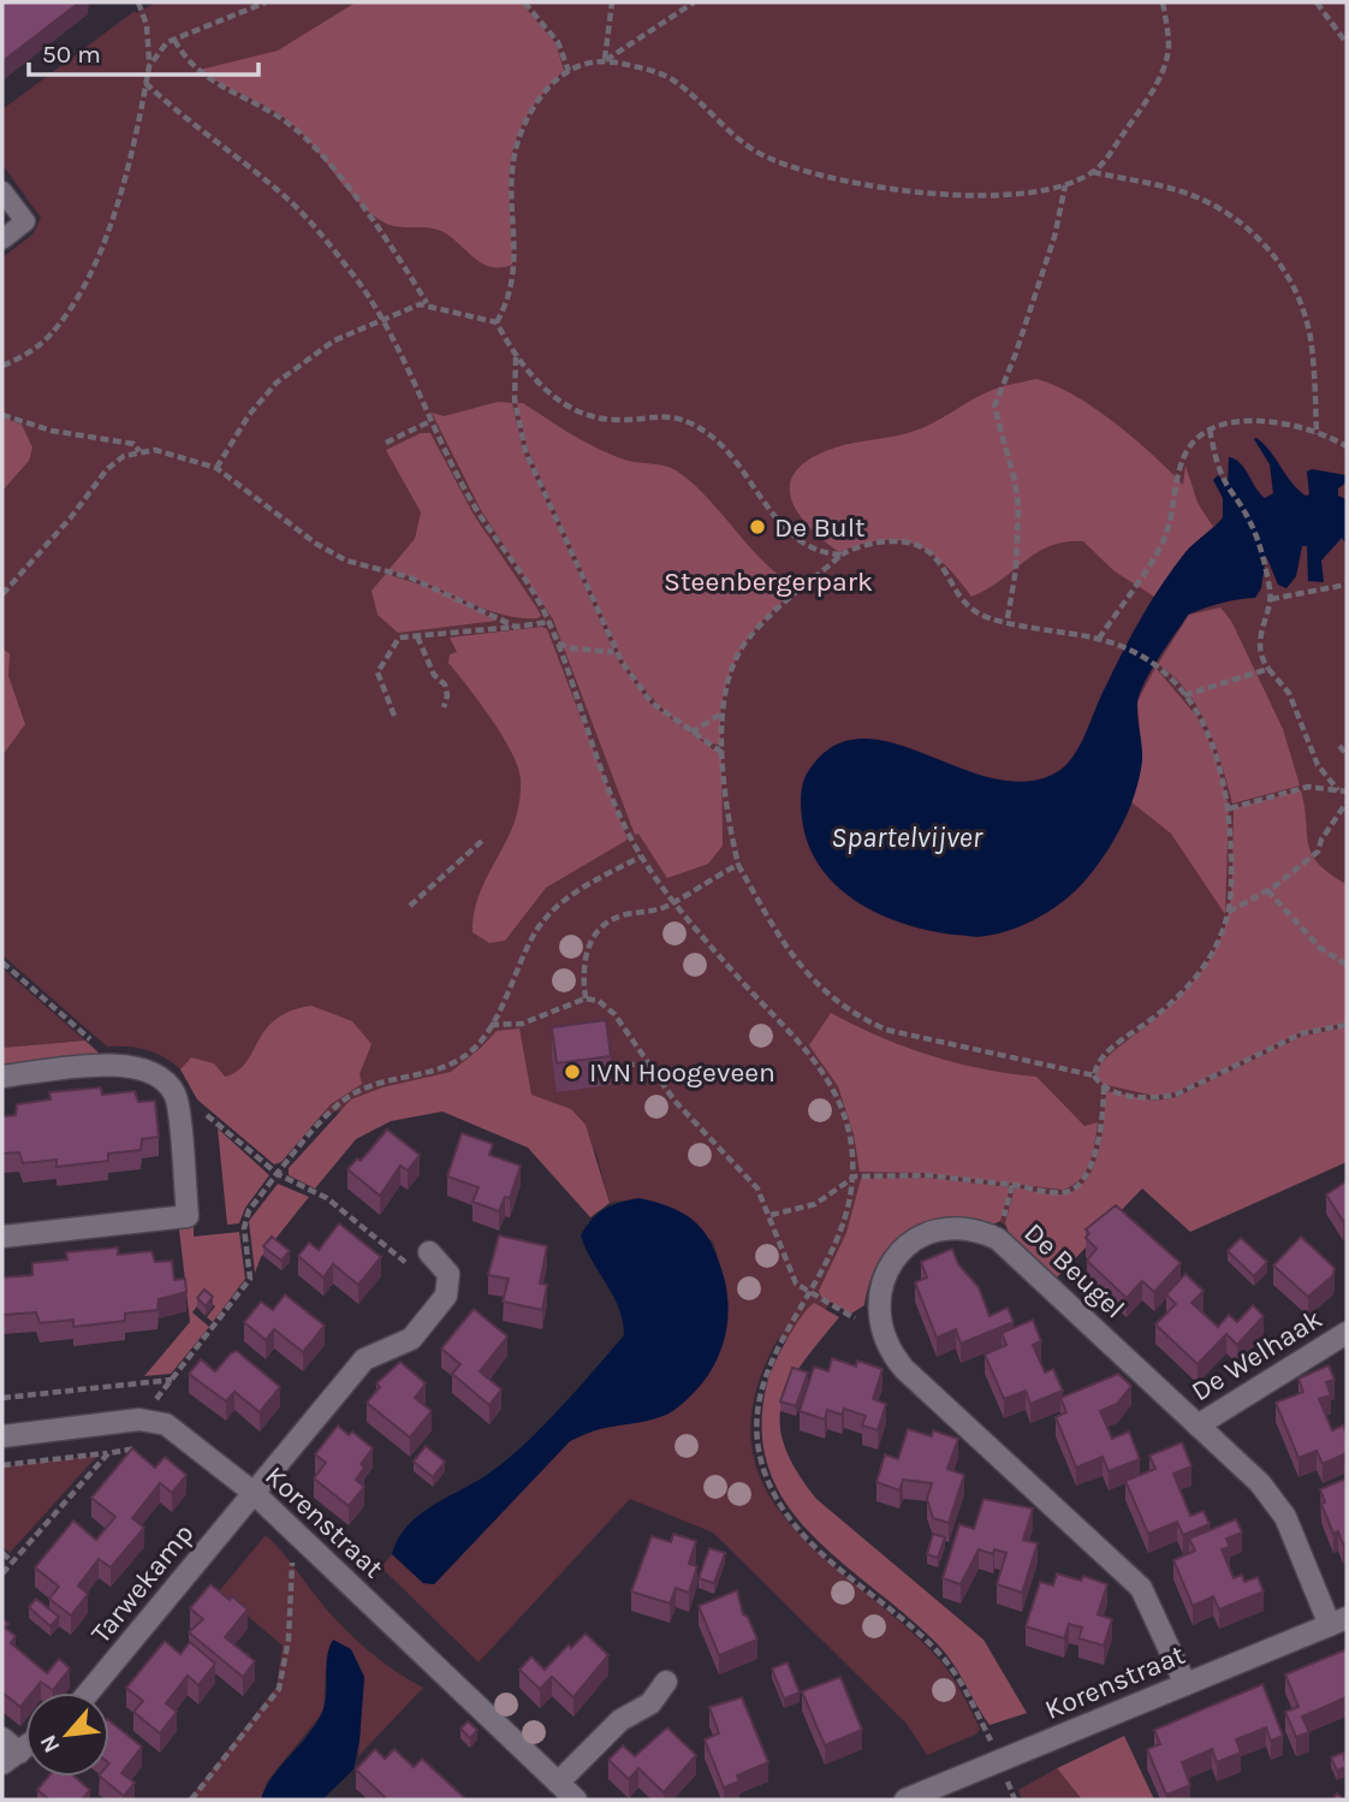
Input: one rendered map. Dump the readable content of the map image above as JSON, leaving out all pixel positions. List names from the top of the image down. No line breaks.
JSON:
{"streets":{"street":["De Beugel","De Welhaak","Korenstraat","Tarwekamp"]},"crossings":[["De Beugel","De Welhaak"],["De Beugel","Korenstraat"],["Korenstraat","Tarwekamp"]],"water":["Spartelvijver"],"parks":["Steenbergerpark"],"places":["De Bult","IVN Hoogeveen"],"scale_bar":"50 m","north":"bottom left"}
